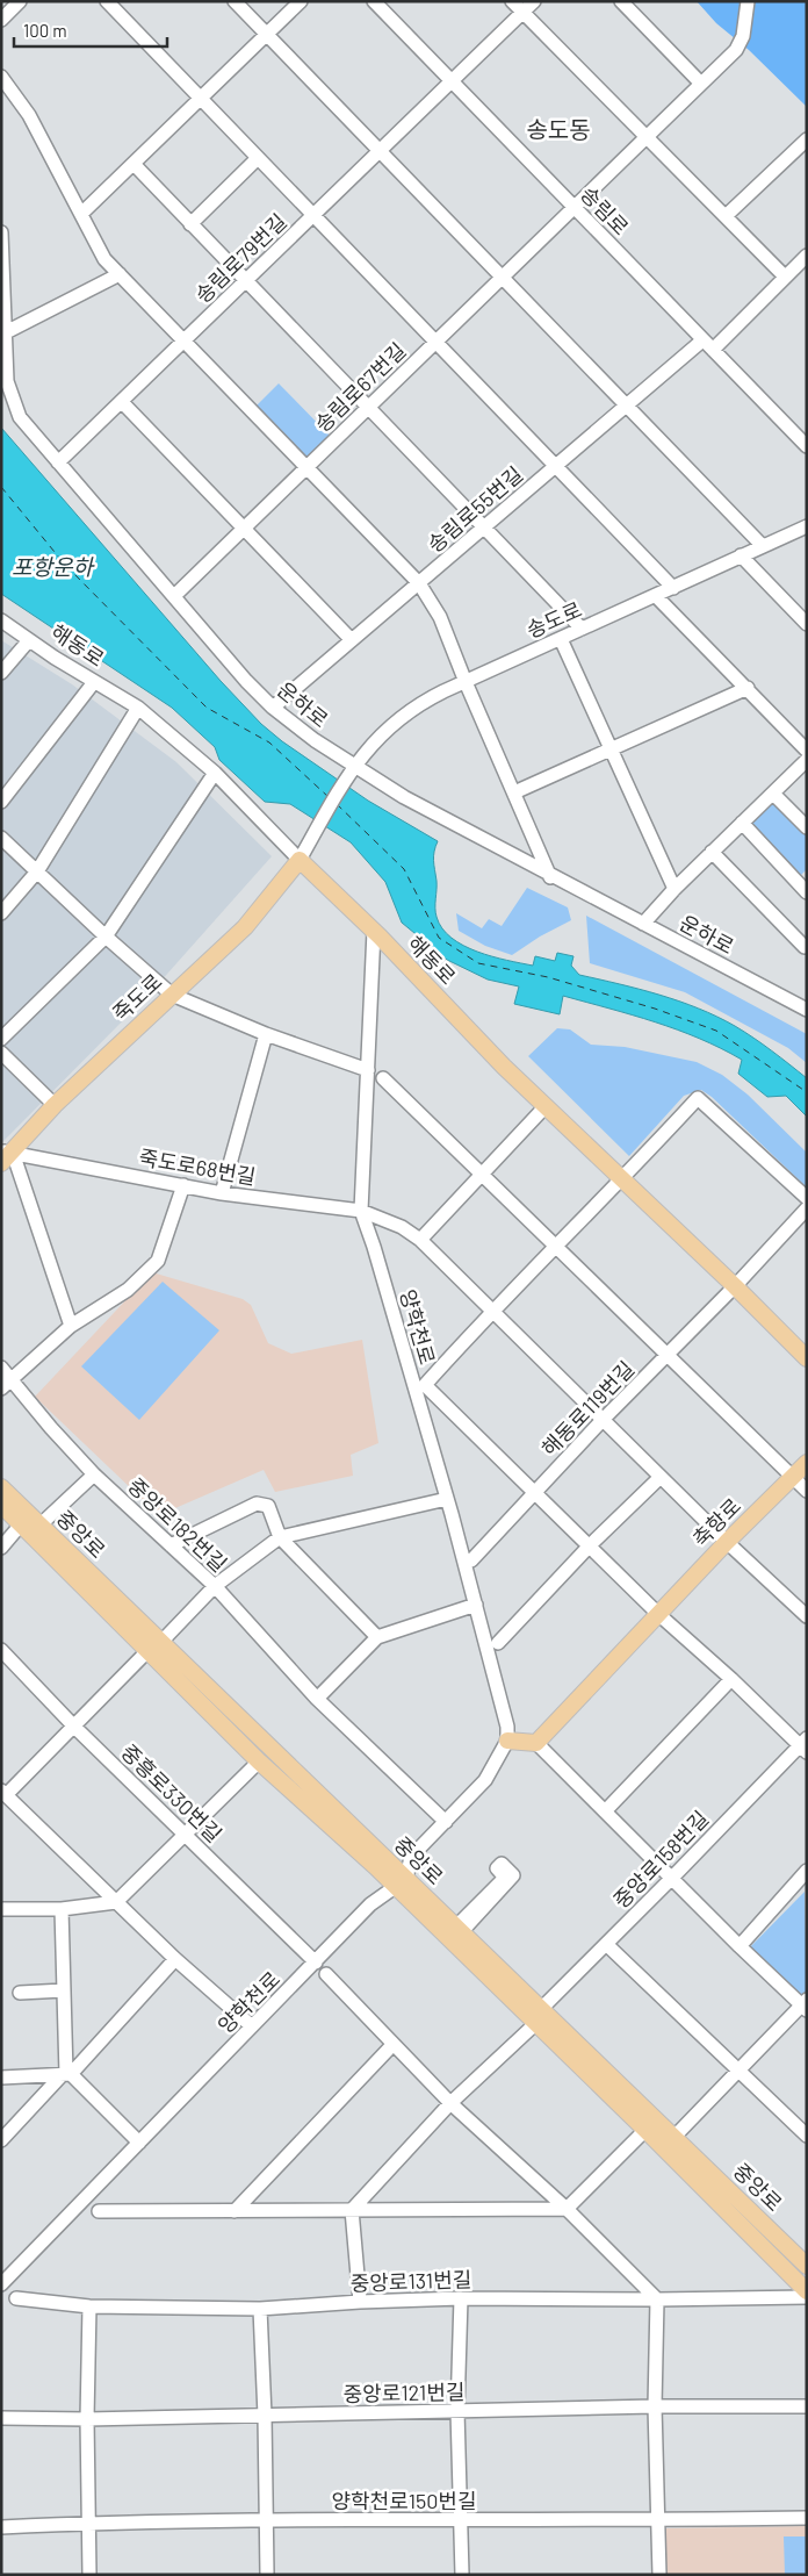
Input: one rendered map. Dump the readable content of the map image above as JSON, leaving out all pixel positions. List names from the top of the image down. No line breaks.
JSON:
{"streets":{"main road":["해동로","죽도로","축항로","중앙로"],"street":["송림로","송림로79번길","송림로67번길","송림로55번길","송도로","운하로","죽도로68번길","양학천로","해동로119번길","중앙로182번길","중흥로330번길","중앙로158번길","중앙로131번길","중앙로121번길","양학천로150번길"]},"crossings":[["송림로","송림로79번길"],["송림로","송림로67번길"],["송림로","송림로55번길"],["송림로79번길","운하로"],["송림로67번길","운하로"],["송림로55번길","운하로"],["송도로","해동로"],["송도로","운하로"],["송도로","죽도로"],["해동로","죽도로"],["해동로","양학천로"],["해동로","해동로119번길"],["죽도로","죽도로68번길"],["죽도로68번길","양학천로"],["죽도로68번길","해동로119번길"],["죽도로68번길","축항로"],["양학천로","해동로119번길"],["양학천로","중앙로"],["양학천로","중흥로330번길"],["중앙로","중앙로158번길"]],"districts":["송도동"],"water":["포항운하"],"scale_bar":"100 m"}
